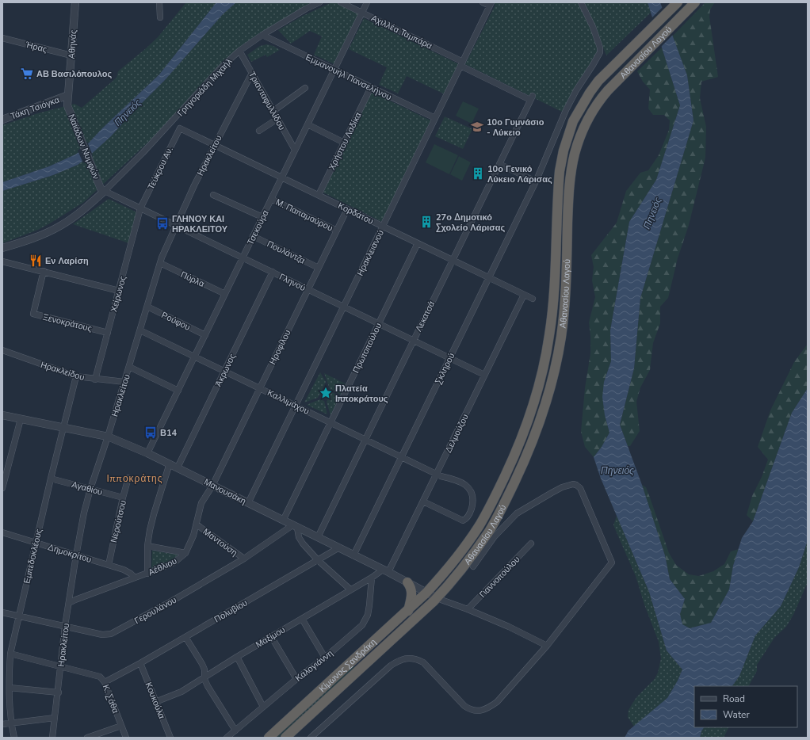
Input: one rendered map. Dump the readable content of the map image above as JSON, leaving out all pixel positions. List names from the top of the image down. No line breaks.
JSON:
{"streets":{"highway":["Αθανασίου Λαγού","Κίμωνος Σανδράκη"],"street":["Αχιλλέα Ταμπάρα","Αθηνάς","Ήρας","Εμμανουήλ Πανσελήνου","Γρηγοριάδη Μιχαήλ","Τριανταφυλλίδου","Τάκη Τσιόγκα","Χρήστου Λαδίκα","Ναϊάδων Νυμφών","Ηρακλείτου","Τεύκρου Αν.","Κορδάτου","Μ. Παπαμαύρου","Τσεκούρα","Πουλάντζα","Ηρακλειανού","Πύρλα","Γληνού","Χείρωνος","Λεκατσά","Ρούφου","Ξενοκράτους","Ηροφίλου","Πρωτοπούλου","Σκληρού","Άκρωνος","Ηρακλείδου","Καλλιμάχου","Δελμούζου","Αγαθίου","Μανουσάκη","Νερούτσου","Μαντούση","Δημοκρίτου","Εμπεδοκλέους","Αέθλιου","Γιαννοπούλου","Γερουλάνου","Πολυβίου","Μαξίμου","Καλογιάννη","Κ. Σάθα","Κουκούλα"]},"crossings":[["Αχιλλέα Ταμπάρα","Τσεκούρα"],["Αχιλλέα Ταμπάρα","Ηρακλειανού"],["Αχιλλέα Ταμπάρα","Λεκατσά"],["Αθηνάς","Ήρας"],["Αθηνάς","Τάκη Τσιόγκα"],["Αθηνάς","Ναϊάδων Νυμφών"],["Αθανασίου Λαγού","Μανουσάκη"],["Αθανασίου Λαγού","Κίμωνος Σανδράκη"],["Εμμανουήλ Πανσελήνου","Γρηγοριάδη Μιχαήλ"],["Εμμανουήλ Πανσελήνου","Χρήστου Λαδίκα"],["Εμμανουήλ Πανσελήνου","Τσεκούρα"],["Εμμανουήλ Πανσελήνου","Ηρακλειανού"],["Γρηγοριάδη Μιχαήλ","Τριανταφυλλίδου"],["Γρηγοριάδη Μιχαήλ","Ναϊάδων Νυμφών"],["Γρηγοριάδη Μιχαήλ","Γληνού"],["Τριανταφυλλίδου","Ηρακλείτου"],["Τριανταφυλλίδου","Τσεκούρα"],["Χρήστου Λαδίκα","Κορδάτου"],["Ναϊάδων Νυμφών","Γληνού"],["Ηρακλείτου","Κορδάτου"],["Ηρακλείτου","Πύρλα"],["Ηρακλείτου","Γληνού"],["Ηρακλείτου","Ρούφου"],["Ηρακλείτου","Ηρακλείδου"],["Ηρακλείτου","Καλλιμάχου"],["Ηρακλείτου","Αγαθίου"],["Ηρακλείτου","Μανουσάκη"],["Ηρακλείτου","Δημοκρίτου"],["Ηρακλείτου","Αέθλιου"],["Ηρακλείτου","Γερουλάνου"],["Ηρακλείτου","Κ. Σάθα"],["Τεύκρου Αν.","Κορδάτου"],["Τεύκρου Αν.","Γληνού"],["Τεύκρου Αν.","Χείρωνος"],["Κορδάτου","Τσεκούρα"],["Κορδάτου","Ηρακλειανού"],["Κορδάτου","Λεκατσά"],["Κορδάτου","Ηροφίλου"],["Κορδάτου","Πρωτοπούλου"],["Κορδάτου","Σκληρού"],["Κορδάτου","Δελμούζου"],["Μ. Παπαμαύρου","Τσεκούρα"],["Μ. Παπαμαύρου","Ηροφίλου"],["Τσεκούρα","Πουλάντζα"],["Τσεκούρα","Πύρλα"],["Τσεκούρα","Γληνού"],["Τσεκούρα","Ρούφου"],["Τσεκούρα","Καλλιμάχου"],["Τσεκούρα","Μανουσάκη"],["Πουλάντζα","Ηροφίλου"],["Ηρακλειανού","Γληνού"],["Ηρακλειανού","Καλλιμάχου"],["Ηρακλειανού","Μανουσάκη"],["Γληνού","Χείρωνος"],["Γληνού","Λεκατσά"],["Γληνού","Ηροφίλου"],["Γληνού","Πρωτοπούλου"],["Γληνού","Σκληρού"],["Γληνού","Άκρωνος"],["Γληνού","Δελμούζου"],["Χείρωνος","Ξενοκράτους"],["Χείρωνος","Ηρακλείδου"],["Λεκατσά","Καλλιμάχου"],["Λεκατσά","Μανουσάκη"],["Ηροφίλου","Καλλιμάχου"],["Ηροφίλου","Μανουσάκη"],["Ηροφίλου","Αέθλιου"],["Πρωτοπούλου","Καλλιμάχου"],["Πρωτοπούλου","Μανουσάκη"],["Σκληρού","Καλλιμάχου"],["Σκληρού","Μανουσάκη"],["Άκρωνος","Καλλιμάχου"],["Άκρωνος","Μανουσάκη"],["Ηρακλείδου","Εμπεδοκλέους"],["Καλλιμάχου","Δελμούζου"],["Δελμούζου","Μανουσάκη"],["Δελμούζου","Μαξίμου"],["Αγαθίου","Νερούτσου"],["Αγαθίου","Εμπεδοκλέους"],["Μανουσάκη","Εμπεδοκλέους"],["Μανουσάκη","Αέθλιου"],["Μανουσάκη","Γερουλάνου"],["Μανουσάκη","Πολυβίου"],["Μανουσάκη","Μαξίμου"],["Μανουσάκη","Κίμωνος Σανδράκη"],["Νερούτσου","Δημοκρίτου"],["Μαντούση","Αέθλιου"],["Μαντούση","Γερουλάνου"],["Δημοκρίτου","Εμπεδοκλέους"],["Δημοκρίτου","Αέθλιου"],["Εμπεδοκλέους","Γερουλάνου"],["Εμπεδοκλέους","Κ. Σάθα"],["Πολυβίου","Κ. Σάθα"],["Πολυβίου","Κουκούλα"],["Μαξίμου","Καλογιάννη"],["Μαξίμου","Κουκούλα"]],"districts":["Ιπποκράτης"],"water":["Πηνειός"],"places":{"supermarket":["ΑΒ Βασιλόπουλος"],"school or university":["10ο Γυμνάσιο - Λύκειο"],"building":["10ο Γενικό Λύκειο Λάρισας","27ο Δημοτικό Σχολείο Λάρισας"],"bus stop":["ΓΛΗΝΟΥ ΚΑΙ ΗΡΑΚΛΕΙΤΟΥ","Β14"],"restaurant":["Εν Λαρίση"],"place":["Πλατεία Ιπποκράτους"]},"legend":["Road","Water"]}
